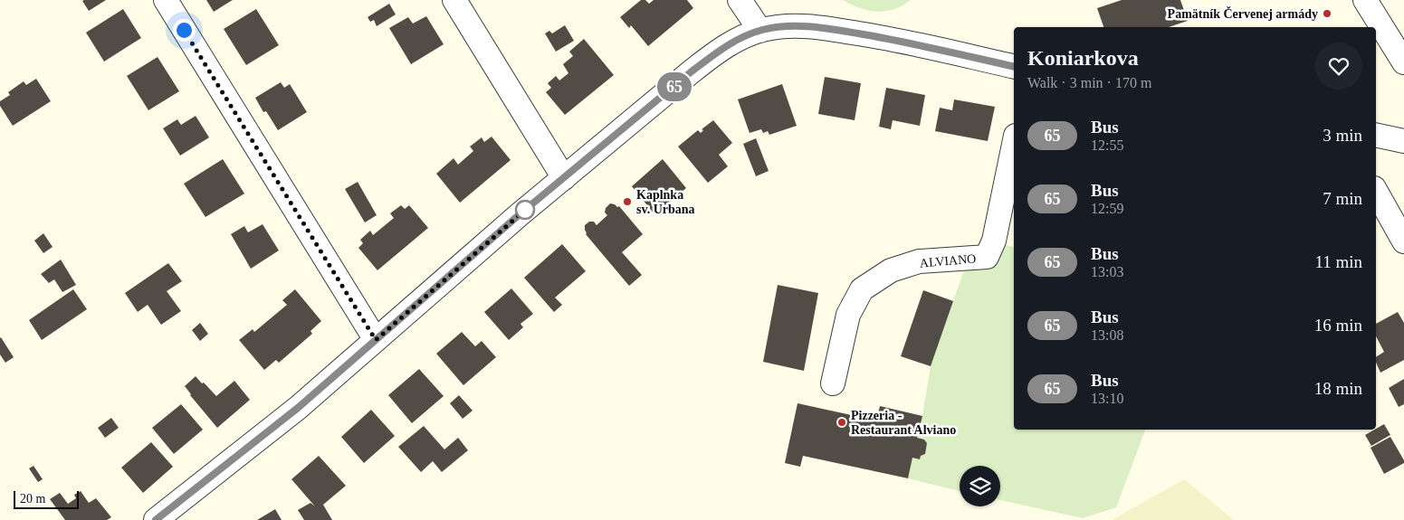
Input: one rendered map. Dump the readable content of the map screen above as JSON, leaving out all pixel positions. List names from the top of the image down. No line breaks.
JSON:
{"streets":{"street":["ALVIANO"]},"places":["Pamätník Červenej armády","Kaplnka sv. Urbana","Pizzeria - Restaurant Alviano"],"lines":["bus line 65"],"scale_bar":"20 m","page":{"on_map":"65","heading":["Koniarkova","Walk · 3 min · 170 m"],"list":[{"mark":"65","name":"Bus","note":"12:55","value":"3 min"},{"mark":"65","name":"Bus","note":"12:59","value":"7 min"},{"mark":"65","name":"Bus","note":"13:03","value":"11 min"},{"mark":"65","name":"Bus","note":"13:08","value":"16 min"},{"mark":"65","name":"Bus","note":"13:10","value":"18 min"}],"scale":"20 m"}}
